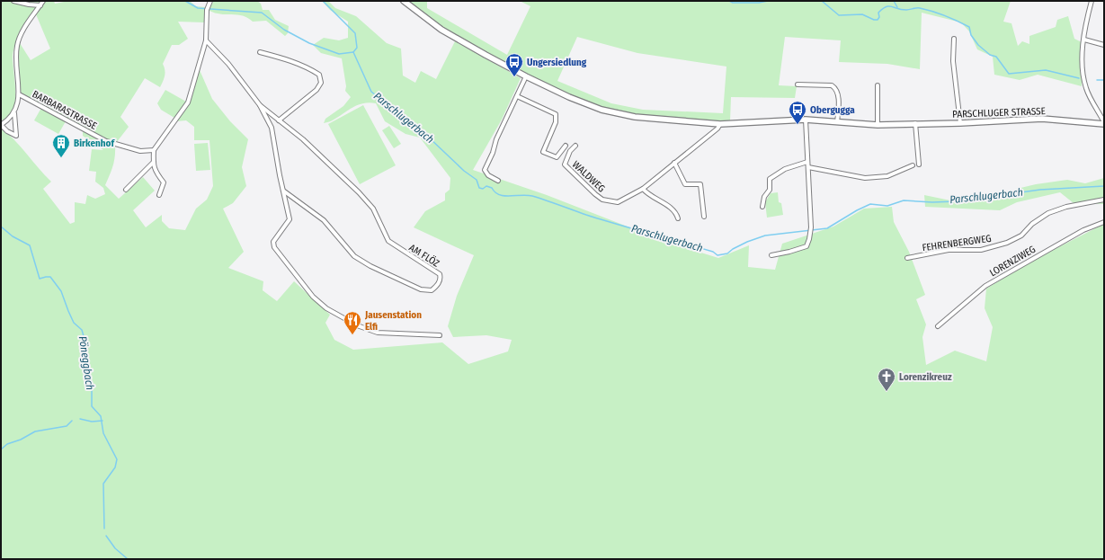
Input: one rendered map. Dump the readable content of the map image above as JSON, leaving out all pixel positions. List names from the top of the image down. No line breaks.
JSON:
{"streets":{"main road":["PARSCHLUGER STRASSE"],"street":["BARBARASTRASSE","WALDWEG","FEHRENBERGWEG","AM FLÖZ","LORENZIWEG"]},"crossings":[["PARSCHLUGER STRASSE","WALDWEG"]],"water":["Parschlugerbach","Pöneggbach"],"places":{"bus stop":["Ungersiedlung","Obergugga"],"building":["Birkenhof"],"restaurant":["Jausenstation Elfi"],"church":["Lorenzikreuz"]}}
